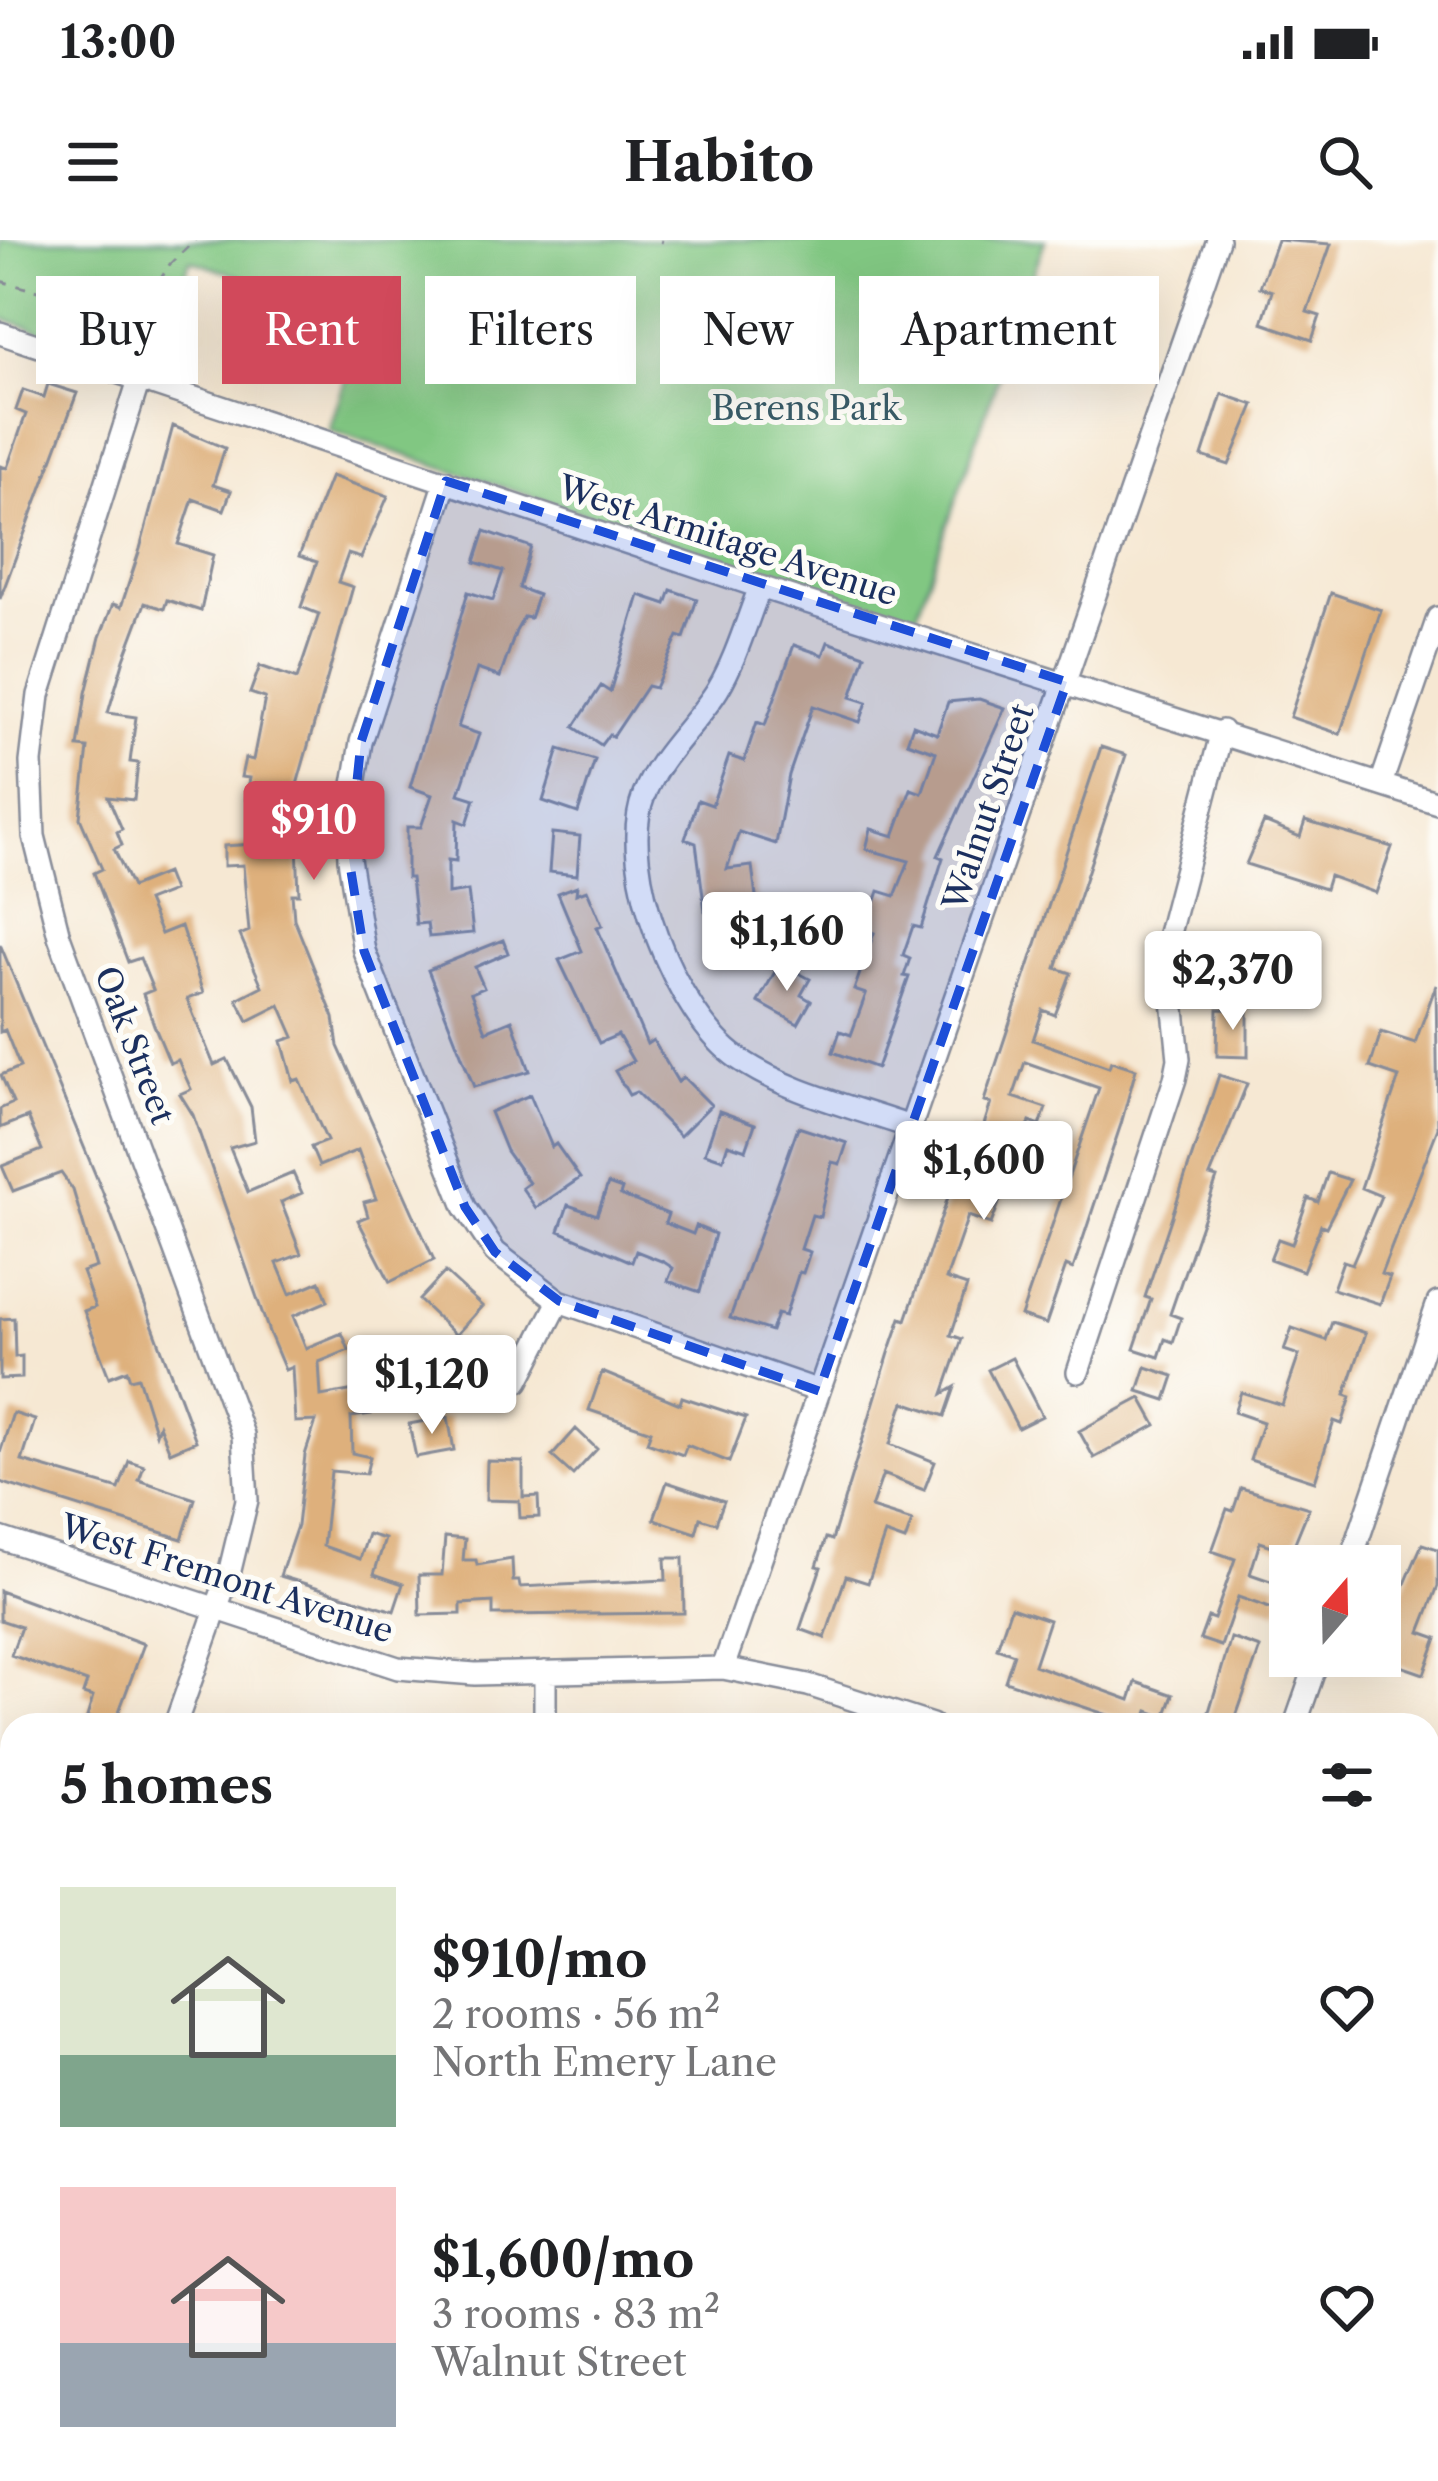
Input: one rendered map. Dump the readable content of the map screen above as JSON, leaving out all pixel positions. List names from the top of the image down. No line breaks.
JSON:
{"streets":{"street":["West Armitage Avenue","Walnut Street","Oak Street","West Fremont Avenue"]},"crossings":[["West Armitage Avenue","Walnut Street"],["Walnut Street","West Fremont Avenue"],["Oak Street","West Fremont Avenue"]],"parks":["Berens Park"],"north":"top","page":{"status":"13:00","header":"Habito","chip":["Buy","Rent","Filters","New","Apartment"],"price":["$910","$1,160","$2,370","$1,600","$1,120"],"heading":"5 homes","list":[{"name":"$910/mo","note":"2 rooms · 56 m² · North Emery Lane"},{"name":"$1,600/mo","note":"3 rooms · 83 m² · Walnut Street"}]}}
